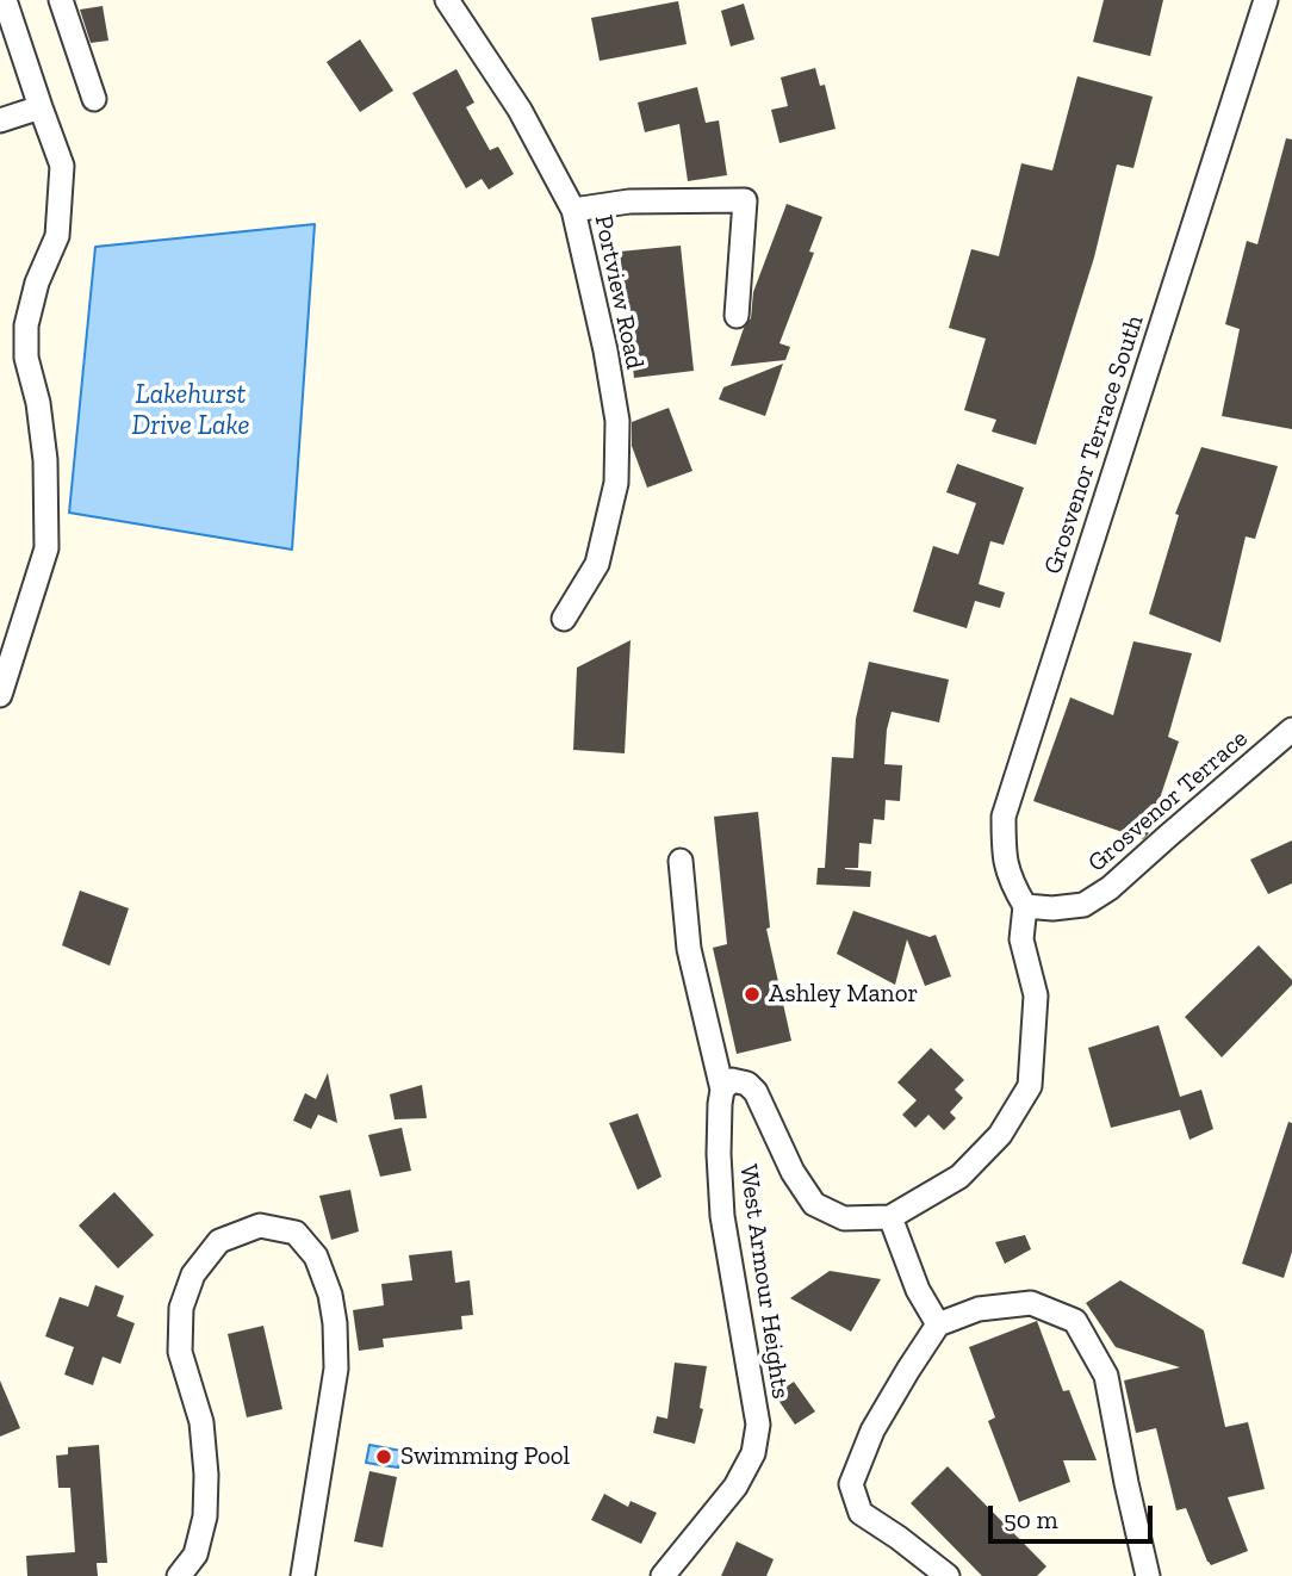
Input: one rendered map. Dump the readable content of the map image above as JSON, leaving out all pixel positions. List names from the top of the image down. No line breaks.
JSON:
{"streets":{"street":["Portview Road","Grosvenor Terrace South","Grosvenor Terrace","West Armour Heights"]},"crossings":[["Grosvenor Terrace South","Grosvenor Terrace"],["Grosvenor Terrace South","West Armour Heights"],["Grosvenor Terrace","West Armour Heights"]],"water":["Lakehurst Drive Lake"],"places":["Ashley Manor","Swimming Pool"],"scale_bar":"50 m"}
